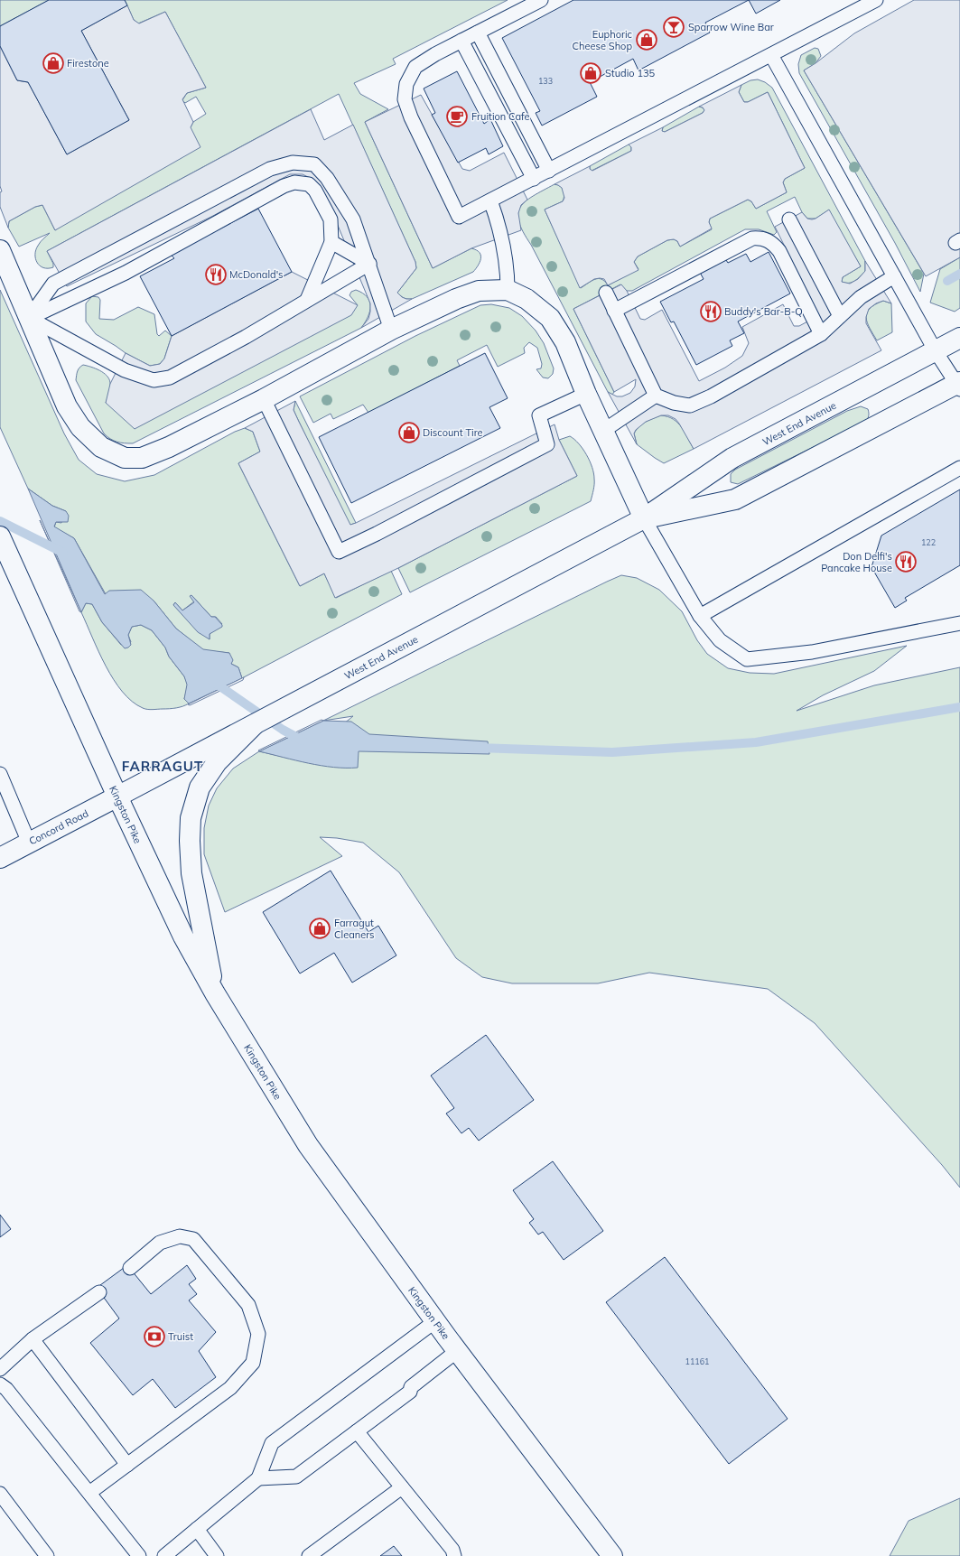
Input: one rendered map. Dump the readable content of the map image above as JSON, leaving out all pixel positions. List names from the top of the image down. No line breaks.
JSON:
{"streets":{"street":["West End Avenue","Kingston Pike","Concord Road"]},"crossings":[["West End Avenue","Kingston Pike"],["West End Avenue","Concord Road"],["Kingston Pike","Concord Road"]],"districts":["FARRAGUT"],"places":{"bar":["Sparrow Wine Bar"],"shop":["Euphoric Cheese Shop","Firestone","Studio 135","Discount Tire","Farragut Cleaners"],"cafe":["Fruition Cafe"],"restaurant":["McDonald's","Buddy's Bar-B-Q","Don Delfi's Pancake House"],"bank":["Truist"]},"house_numbers":["133","122","11161"]}
